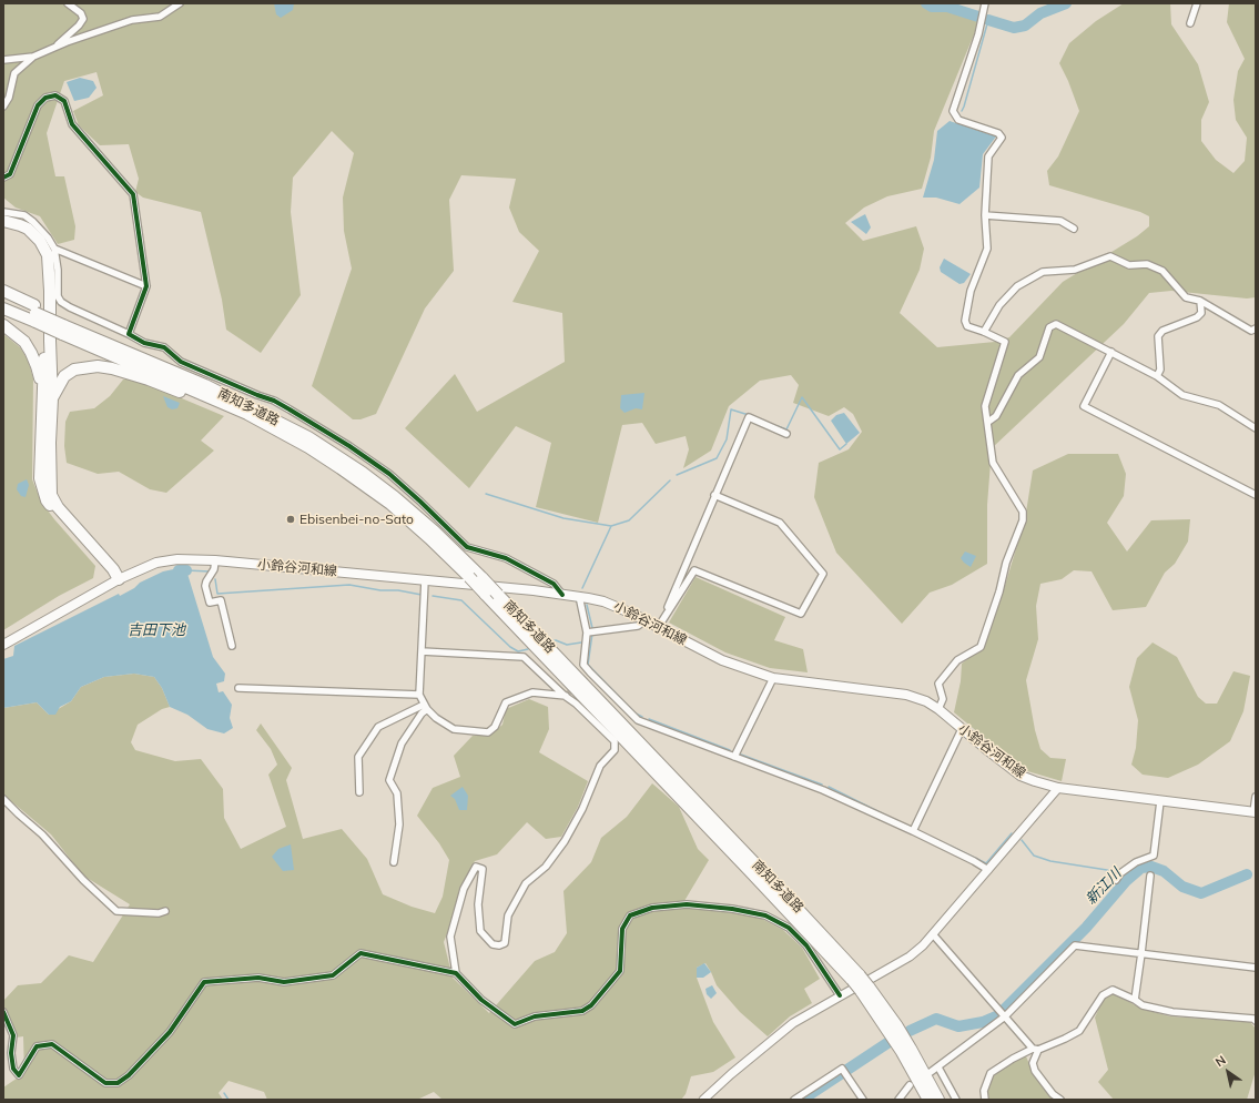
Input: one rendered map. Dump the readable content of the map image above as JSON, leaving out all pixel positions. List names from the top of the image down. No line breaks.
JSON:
{"streets":{"highway":["南知多道路"],"main road":["小鈴谷河和線"]},"water":["吉田下池","新江川"],"places":["Ebisenbei-no-Sato"],"north":"top left"}
